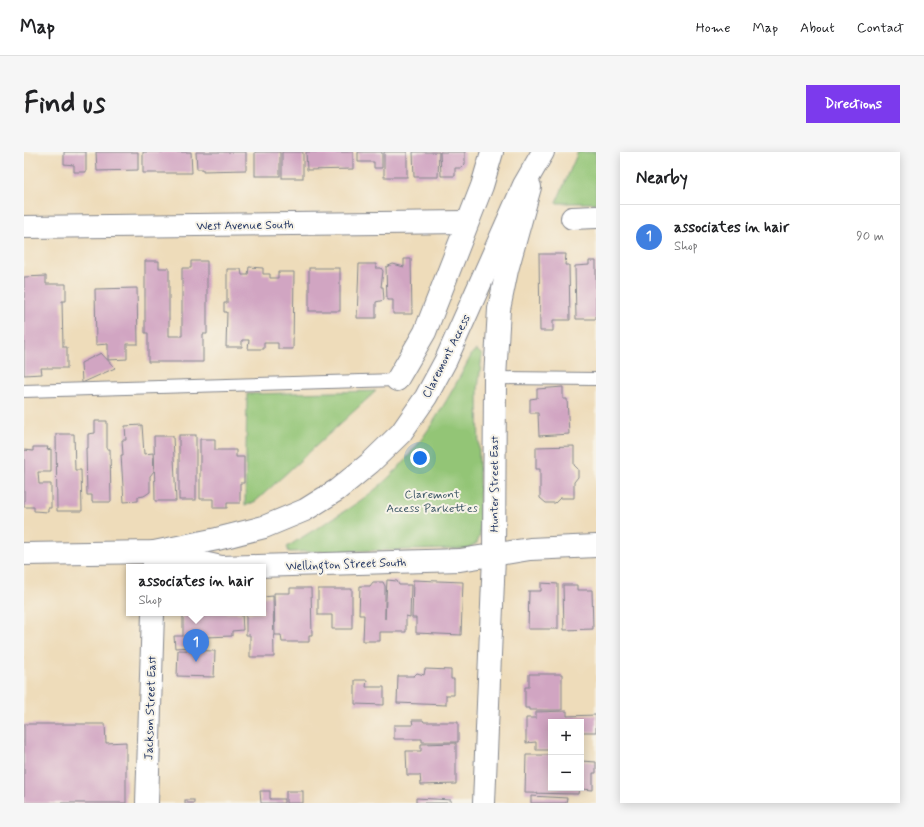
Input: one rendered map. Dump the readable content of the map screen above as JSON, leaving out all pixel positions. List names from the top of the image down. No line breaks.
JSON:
{"streets":{"street":["West Avenue South","Claremont Access","Hunter Street East","Wellington Street South","Jackson Street East"]},"crossings":[["Claremont Access","Hunter Street East"],["Claremont Access","Wellington Street South"],["Hunter Street East","Wellington Street South"]],"parks":["Claremont Access Parkettes"],"page":{"header":"Map","nav":["Home","Map","About","Contact"],"buttons":"Directions","title":"Find us","heading":"Nearby","list":[{"mark":"1","name":"associates in hair","note":"Shop","value":"90 m"}],"popup":["associates in hair","Shop"],"pins":"1","map_buttons":["+","−"]}}
